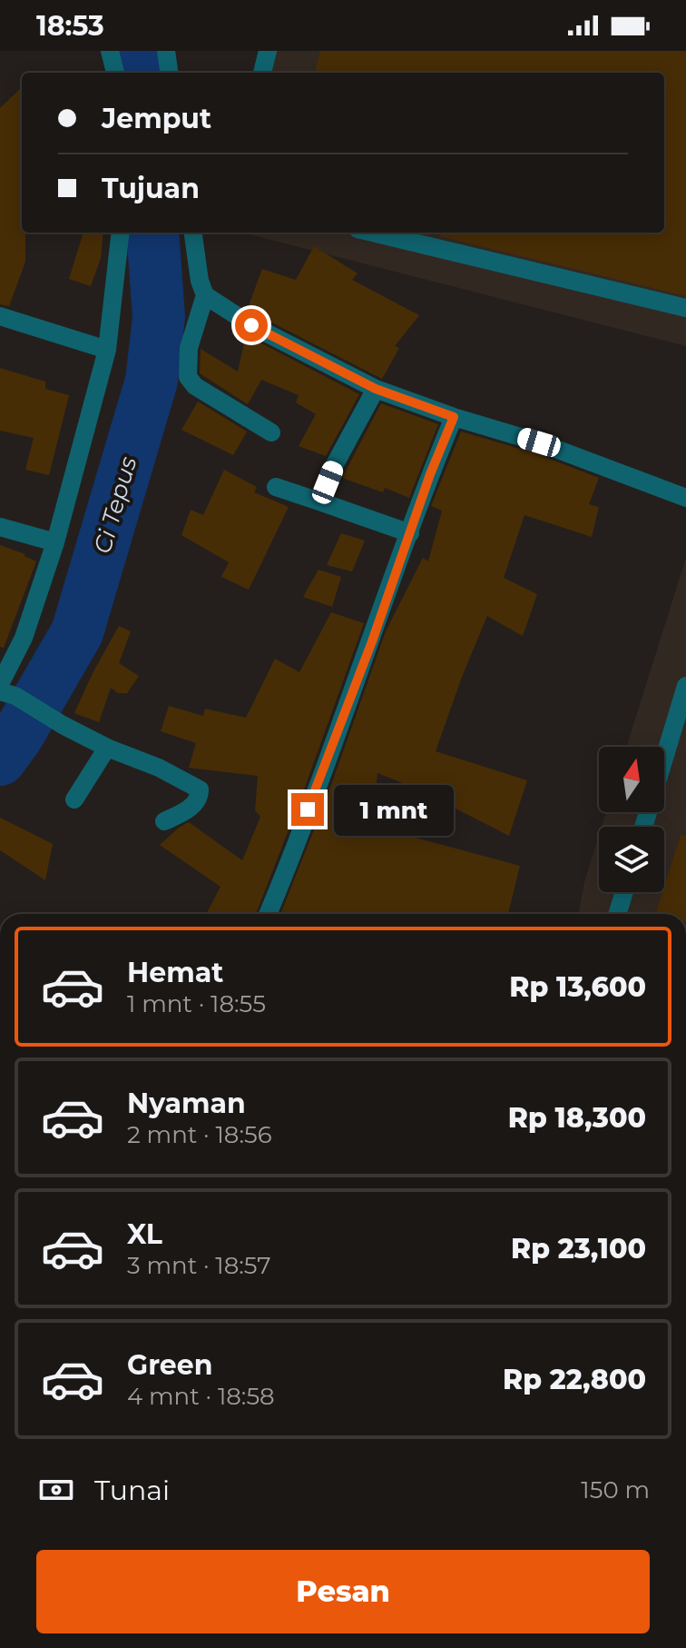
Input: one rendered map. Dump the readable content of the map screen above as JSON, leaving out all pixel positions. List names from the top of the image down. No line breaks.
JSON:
{"water":["Ci Tepus"],"north":"top","page":{"status":"18:53","banner":["Jemput","Tujuan"],"bubble":"1 mnt","list":[{"name":"Hemat","note":"1 mnt · 18:55","value":"Rp 13,600"},{"name":"Nyaman","note":"2 mnt · 18:56","value":"Rp 18,300"},{"name":"XL","note":"3 mnt · 18:57","value":"Rp 23,100"},{"name":"Green","note":"4 mnt · 18:58","value":"Rp 22,800"}],"pay":["Tunai","150 m"],"buttons":"Pesan"}}
